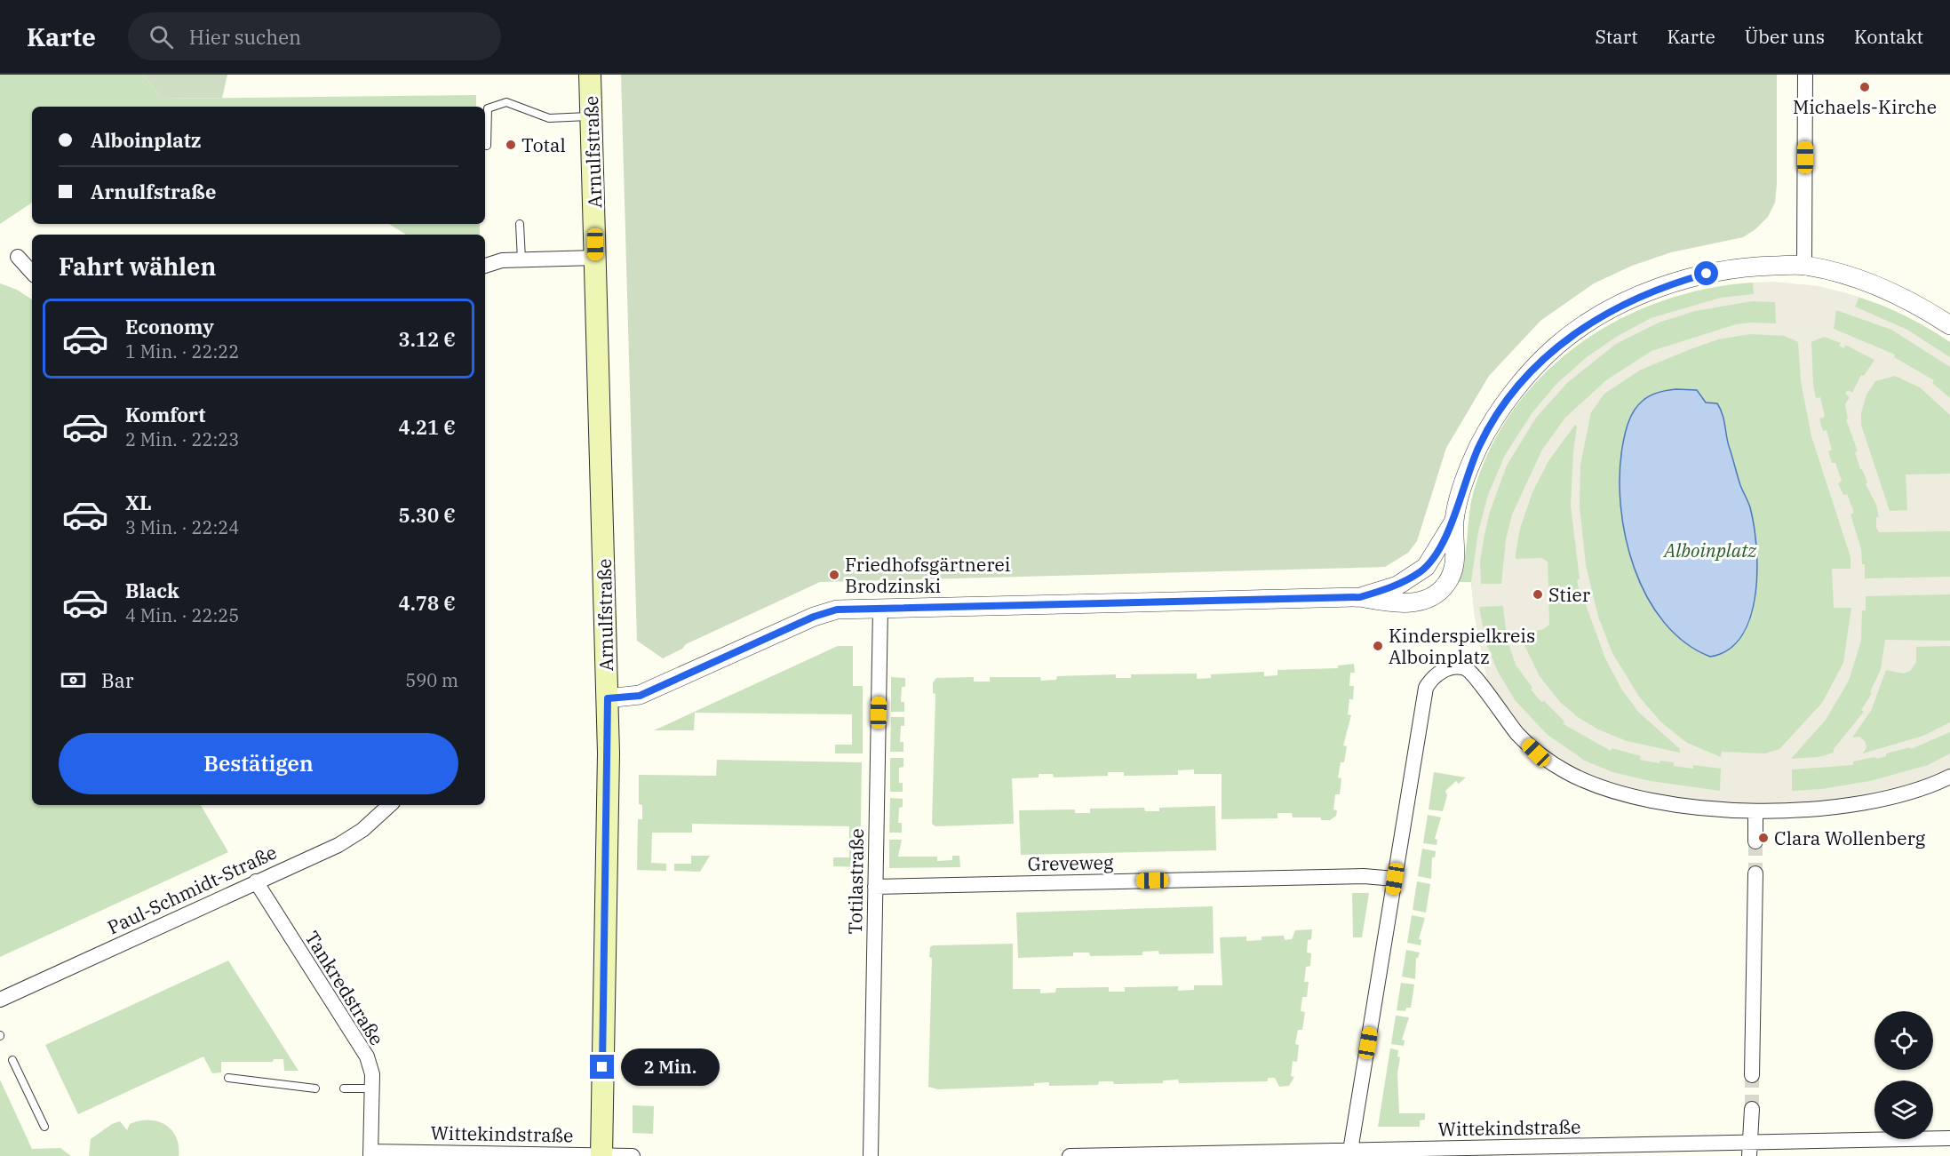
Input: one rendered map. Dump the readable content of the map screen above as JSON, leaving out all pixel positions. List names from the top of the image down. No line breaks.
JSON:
{"streets":{"main road":["Arnulfstraße"],"street":["Greveweg","Totilastraße","Paul-Schmidt-Straße","Tankredstraße","Wittekindstraße"]},"crossings":[["Arnulfstraße","Wittekindstraße"],["Greveweg","Totilastraße"],["Paul-Schmidt-Straße","Tankredstraße"],["Tankredstraße","Wittekindstraße"]],"parks":["Alboinplatz"],"places":["Michaels-Kirche","Total","Friedhofsgärtnerei Brodzinski","Stier","Kinderspielkreis Alboinplatz","Clara Wollenberg"],"page":{"header":"Karte","search":"Hier suchen","nav":["Start","Karte","Über uns","Kontakt"],"banner":["Alboinplatz","Arnulfstraße"],"heading":"Fahrt wählen","list":[{"name":"Economy","note":"1 Min. · 22:22","value":"3.12 €"},{"name":"Komfort","note":"2 Min. · 22:23","value":"4.21 €"},{"name":"XL","note":"3 Min. · 22:24","value":"5.30 €"},{"name":"Black","note":"4 Min. · 22:25","value":"4.78 €"}],"pay":["Bar","590 m"],"buttons":"Bestätigen","bubble":"2 Min."}}
